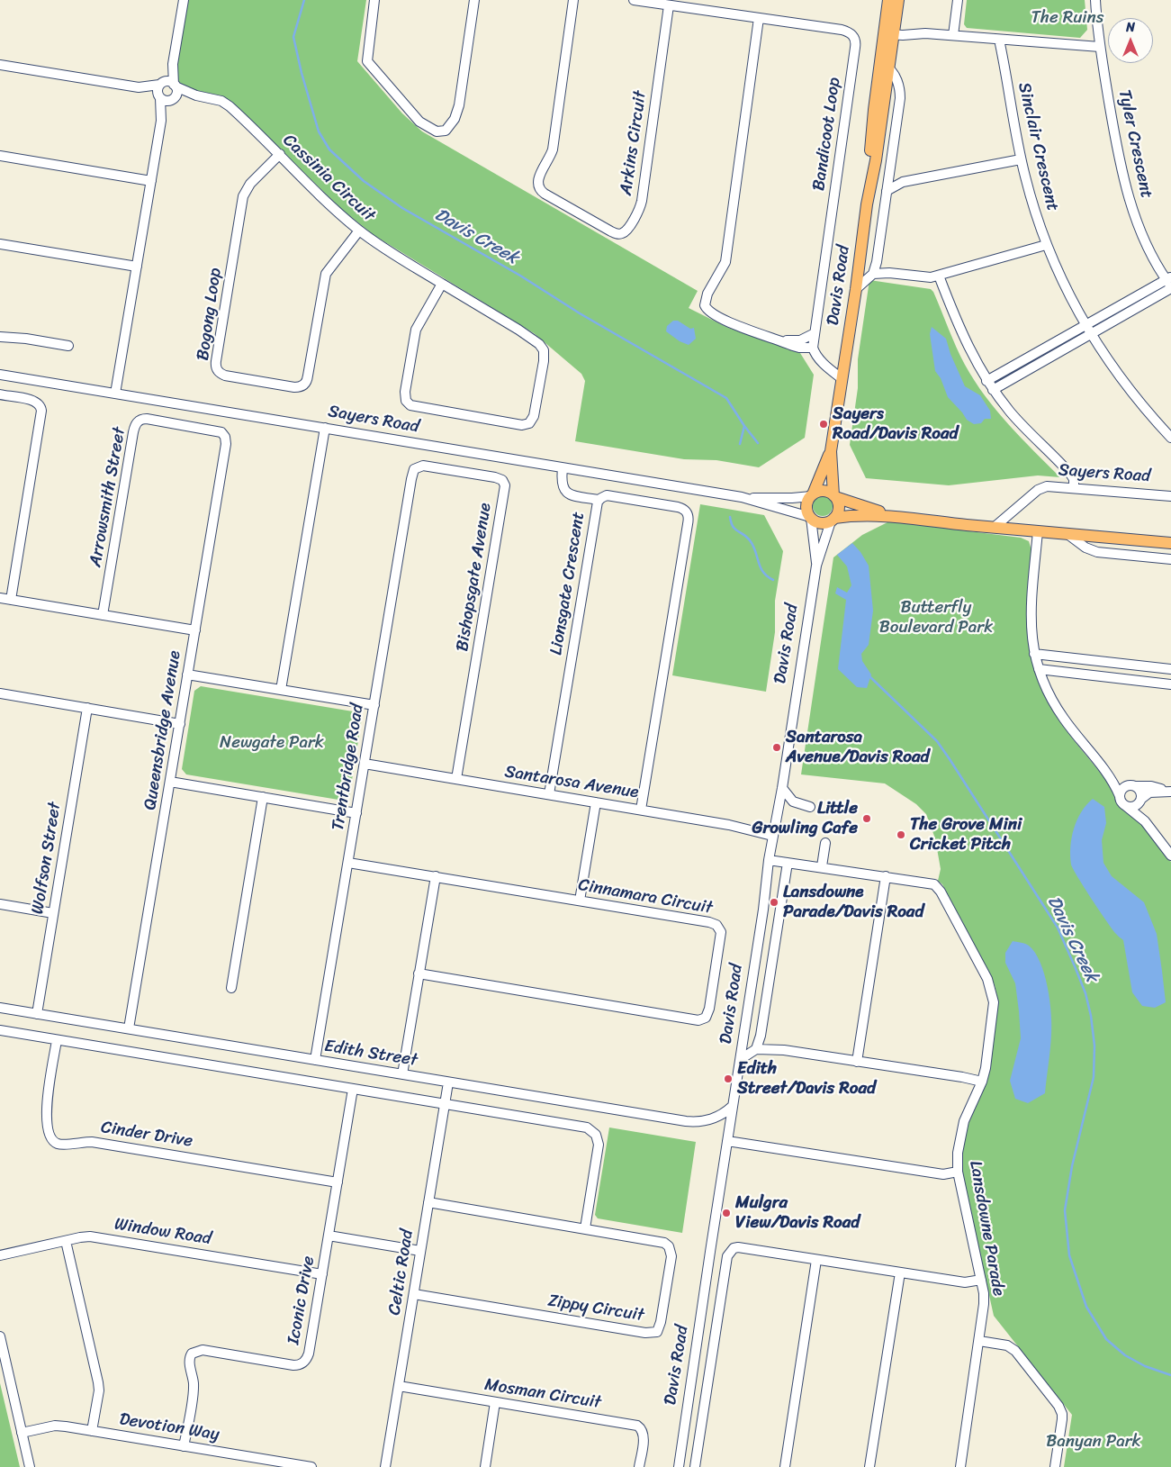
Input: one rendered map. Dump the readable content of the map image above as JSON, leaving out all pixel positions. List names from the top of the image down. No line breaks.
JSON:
{"streets":{"main road":["Davis Road"],"street":["Bandicoot Loop","Arkins Circuit","Tyler Crescent","Sinclair Crescent","Cassinia Circuit","Bogong Loop","Sayers Road","Arrowsmith Street","Bishopsgate Avenue","Lionsgate Crescent","Queensbridge Avenue","Trentbridge Road","Santarosa Avenue","Wolfson Street","Cinnamara Circuit","Edith Street","Cinder Drive","Lansdowne Parade","Window Road","Celtic Road","Iconic Drive","Zippy Circuit","Mosman Circuit","Devotion Way"]},"crossings":[["Bandicoot Loop","Arkins Circuit"],["Cassinia Circuit","Bogong Loop"],["Davis Road","Sayers Road"],["Davis Road","Santarosa Avenue"],["Davis Road","Edith Street"],["Davis Road","Lansdowne Parade"],["Arrowsmith Street","Queensbridge Avenue"],["Bishopsgate Avenue","Trentbridge Road"],["Bishopsgate Avenue","Santarosa Avenue"],["Lionsgate Crescent","Santarosa Avenue"],["Queensbridge Avenue","Edith Street"],["Trentbridge Road","Santarosa Avenue"],["Trentbridge Road","Cinnamara Circuit"],["Trentbridge Road","Edith Street"],["Wolfson Street","Edith Street"],["Edith Street","Celtic Road"],["Cinder Drive","Iconic Drive"],["Window Road","Iconic Drive"],["Celtic Road","Zippy Circuit"],["Celtic Road","Mosman Circuit"],["Iconic Drive","Devotion Way"]],"water":["Davis Creek"],"parks":["The Ruins","Butterfly Boulevard Park","Newgate Park","Banyan Park"],"places":["Sayers Road/Davis Road","Santarosa Avenue/Davis Road","Little Growling Cafe","The Grove Mini Cricket Pitch","Lansdowne Parade/Davis Road","Edith Street/Davis Road","Mulgra View/Davis Road"],"north":"top"}
